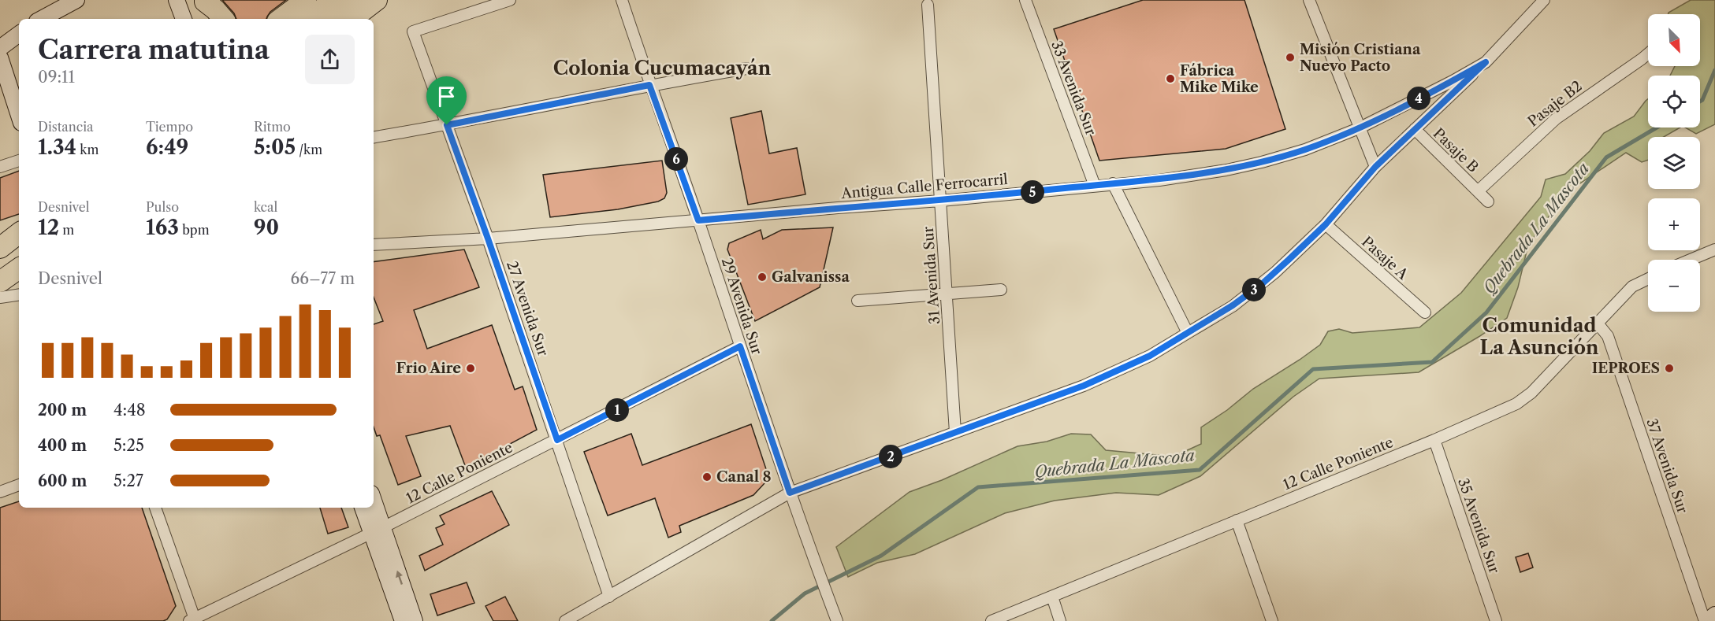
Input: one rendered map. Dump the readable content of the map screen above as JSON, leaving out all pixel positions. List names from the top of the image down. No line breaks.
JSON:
{"streets":{"street":["33 Avenida Sur","Pasaje B2","Pasaje B","Antigua Calle Ferrocarril","Pasaje A","31 Avenida Sur","29 Avenida Sur","27 Avenida Sur","12 Calle Poniente","37 Avenida Sur","35 Avenida Sur"]},"crossings":[["33 Avenida Sur","Antigua Calle Ferrocarril"],["Pasaje B2","Pasaje B"],["Antigua Calle Ferrocarril","31 Avenida Sur"],["Antigua Calle Ferrocarril","29 Avenida Sur"],["Antigua Calle Ferrocarril","27 Avenida Sur"],["29 Avenida Sur","12 Calle Poniente"],["27 Avenida Sur","12 Calle Poniente"],["12 Calle Poniente","37 Avenida Sur"],["12 Calle Poniente","35 Avenida Sur"]],"districts":["Colonia Cucumacayán","Comunidad La Asunción"],"water":["Quebrada La Mascota"],"places":["Misión Cristiana Nuevo Pacto","Fábrica Mike Mike","Galvanissa","Frio Aire","IEPROES","Canal 8"],"north":"bottom right","page":{"map_buttons":["+","−"],"heading":["Carrera matutina","09:11"],"pins":["4","6","5","3","1","2"],"stats":[["Distancia","1.34 km"],["Tiempo","6:49"],["Ritmo","5:05 /km"],["Desnivel","12 m"],["Pulso","163 bpm"],["kcal","90"]],"chart":["Desnivel","66–77 m"],"list":[{"name":"200 m","note":"4:48"},{"name":"400 m","note":"5:25"},{"name":"600 m","note":"5:27"}]}}
